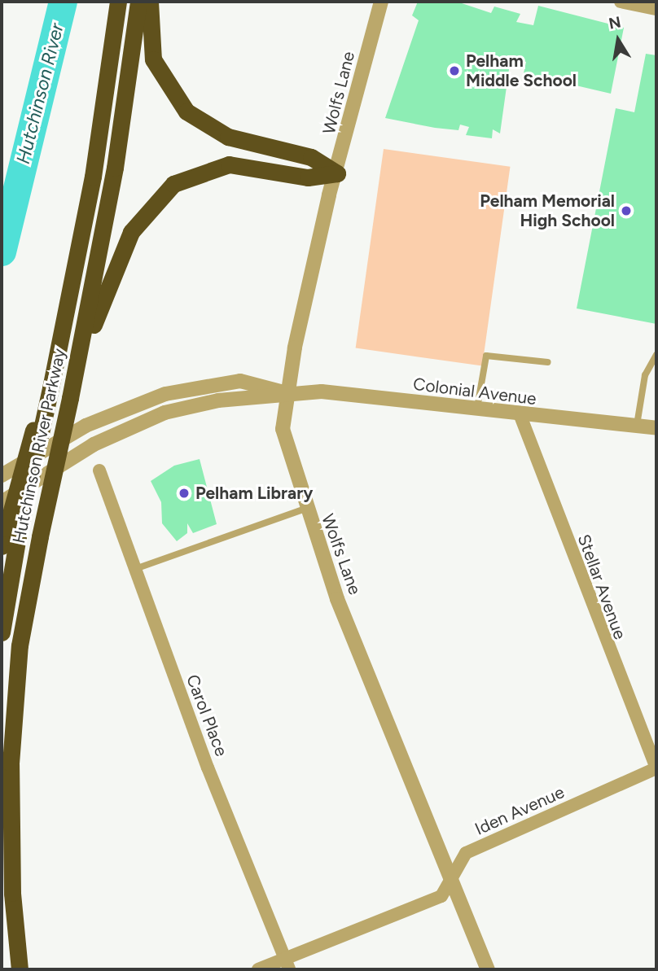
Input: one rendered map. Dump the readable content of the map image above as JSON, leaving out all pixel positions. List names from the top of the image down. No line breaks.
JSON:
{"streets":{"highway":["Hutchinson River Parkway"],"street":["Wolfs Lane","Colonial Avenue","Stellar Avenue","Carol Place","Iden Avenue"]},"crossings":[["Wolfs Lane","Colonial Avenue"],["Wolfs Lane","Iden Avenue"],["Colonial Avenue","Stellar Avenue"],["Stellar Avenue","Iden Avenue"],["Carol Place","Iden Avenue"]],"water":["Hutchinson River"],"places":["Pelham Middle School","Pelham Memorial High School","Pelham Library"],"north":"top"}
